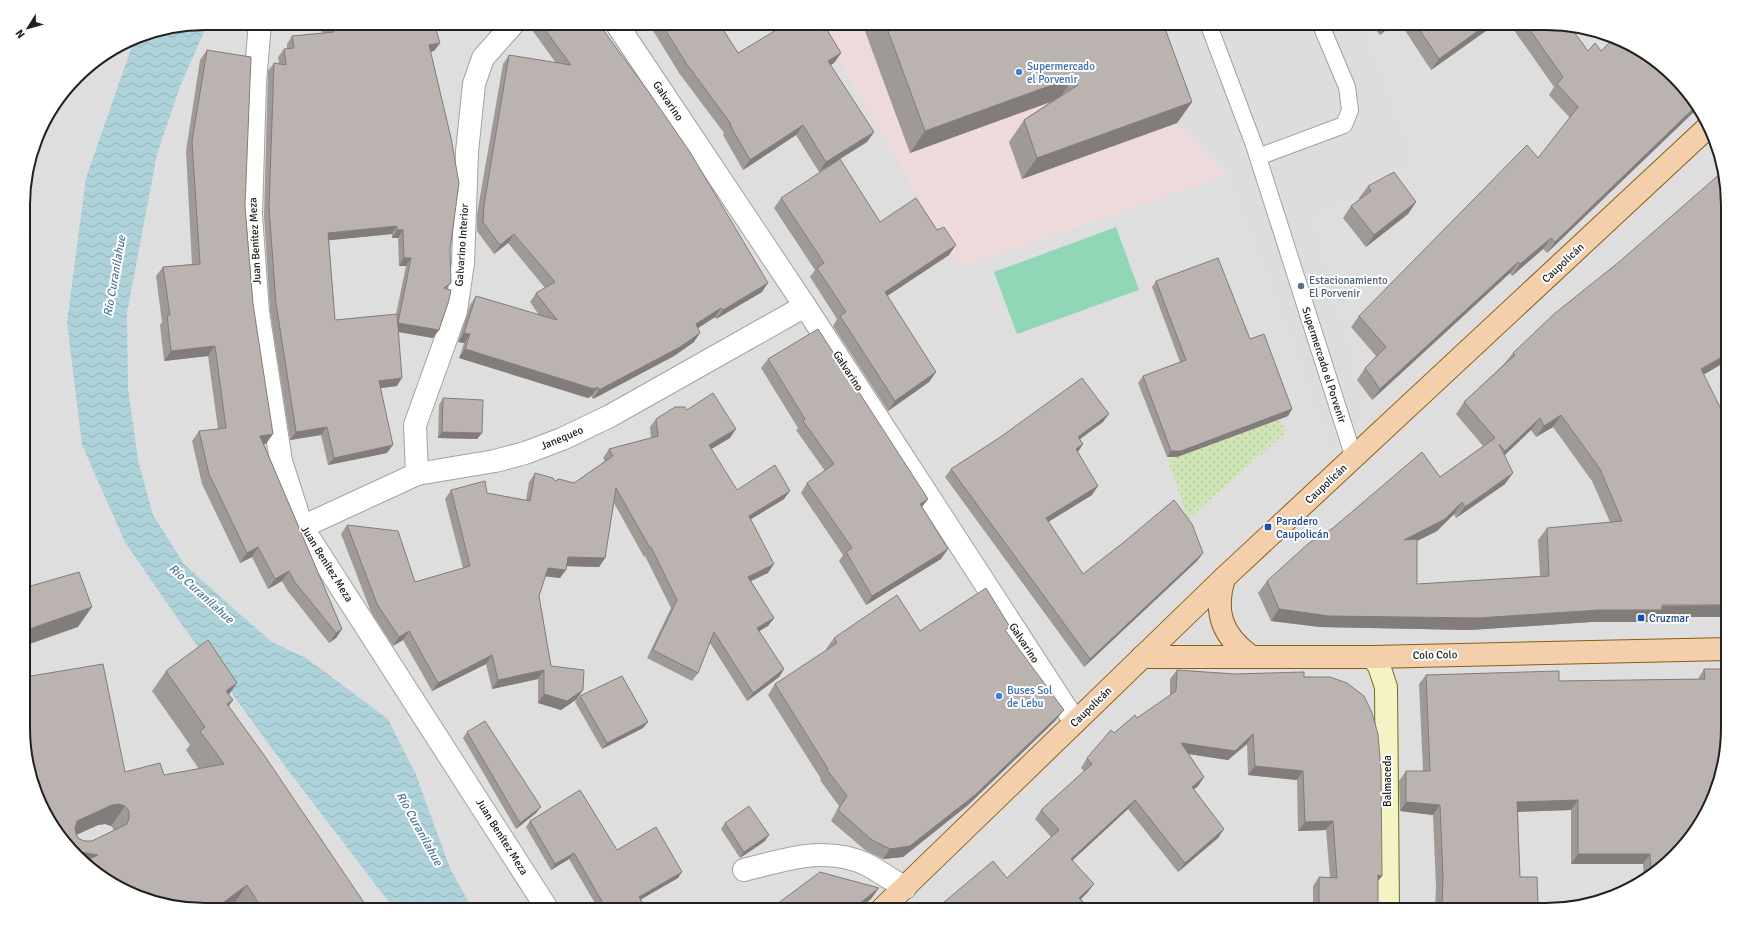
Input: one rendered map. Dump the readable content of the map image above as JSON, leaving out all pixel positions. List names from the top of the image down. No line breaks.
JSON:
{"streets":{"main road":["Caupolicán","Colo Colo"],"street":["Galvarino","Juan Benítez Meza","Galvarino Interior","Janequeo","Balmaceda"],"lane":["Supermercado el Porvenir"]},"crossings":[["Galvarino","Caupolicán"],["Galvarino","Janequeo"],["Juan Benítez Meza","Janequeo"],["Galvarino Interior","Janequeo"],["Caupolicán","Supermercado el Porvenir"],["Caupolicán","Colo Colo"],["Colo Colo","Balmaceda"]],"water":["Río Curanilahue"],"places":{"other":["Supermercado el Porvenir","Estacionamiento El Porvenir","Buses Sol de Lebu"],"transit":["Paradero Caupolicán","Cruzmar"]},"north":"bottom left"}
